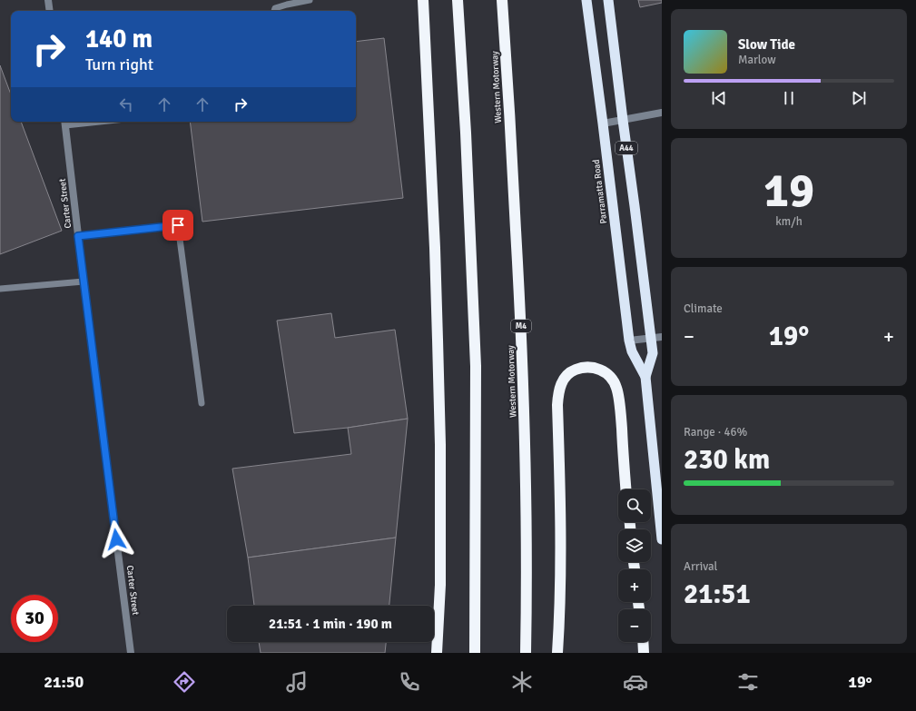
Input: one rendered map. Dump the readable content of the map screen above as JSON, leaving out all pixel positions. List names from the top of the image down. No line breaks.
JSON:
{"streets":{"highway":["Western Motorway","A44","Parramatta Road","M4"],"street":["Carter Street"]},"page":{"turn":["140 m","Turn right"],"song":["Slow Tide","Marlow"],"tile":[["19","km/h"],"Climate",["Range · 46%","230 km"],["Arrival","21:51"]],"heat":["−","19°","+"],"map_buttons":["+","−"],"limit":"30","trip":"21:51 · 1 min · 190 m","tabs":["21:50","19°"]}}
